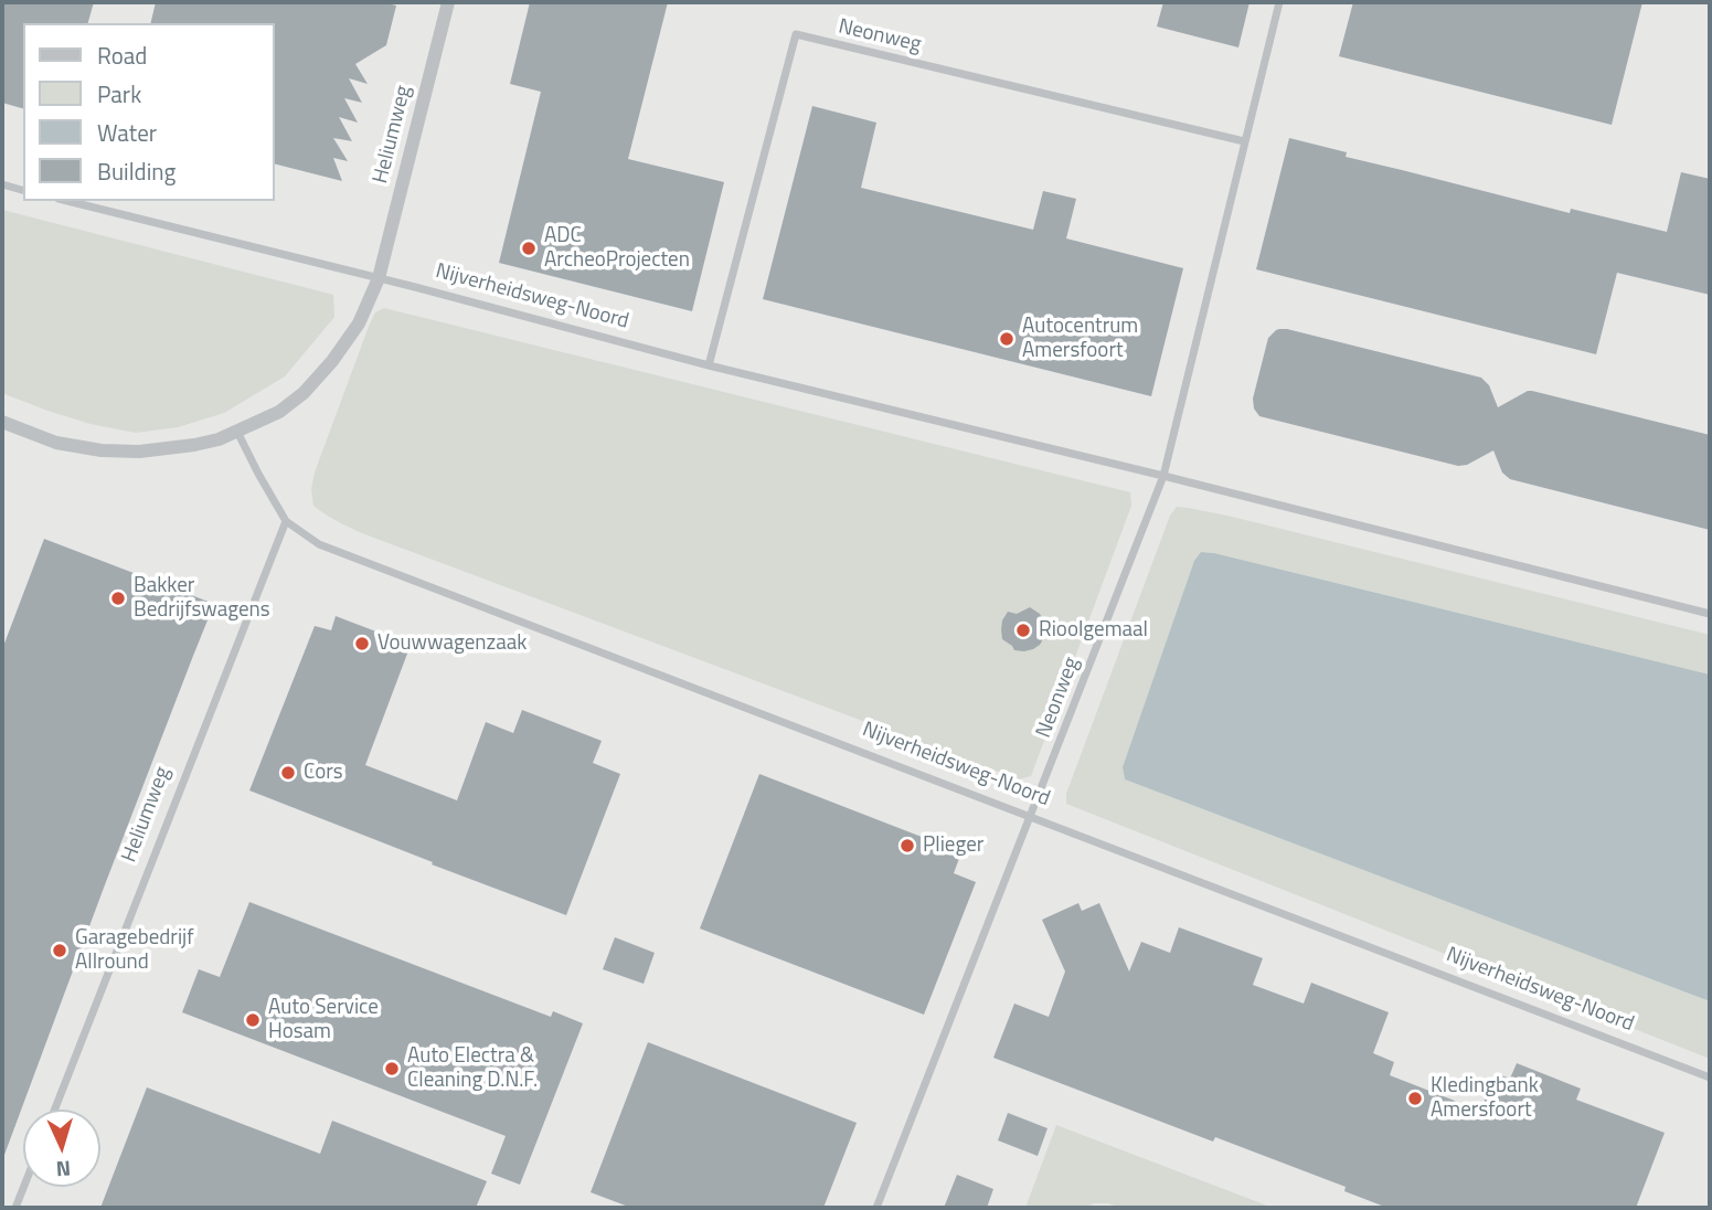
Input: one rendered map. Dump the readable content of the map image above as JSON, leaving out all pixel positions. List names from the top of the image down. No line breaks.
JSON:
{"streets":{"street":["Neonweg","Heliumweg","Nijverheidsweg-Noord"]},"crossings":[["Neonweg","Nijverheidsweg-Noord"],["Heliumweg","Nijverheidsweg-Noord"]],"places":["ADC ArcheoProjecten","Autocentrum Amersfoort","Bakker Bedrijfswagens","Rioolgemaal","Vouwwagenzaak","Cors","Plieger","Garagebedrijf Allround","Auto Service Hosam","Auto Electra & Cleaning D.N.F.","Kledingbank Amersfoort"],"legend":["Road","Park","Water","Building"],"north":"bottom"}
